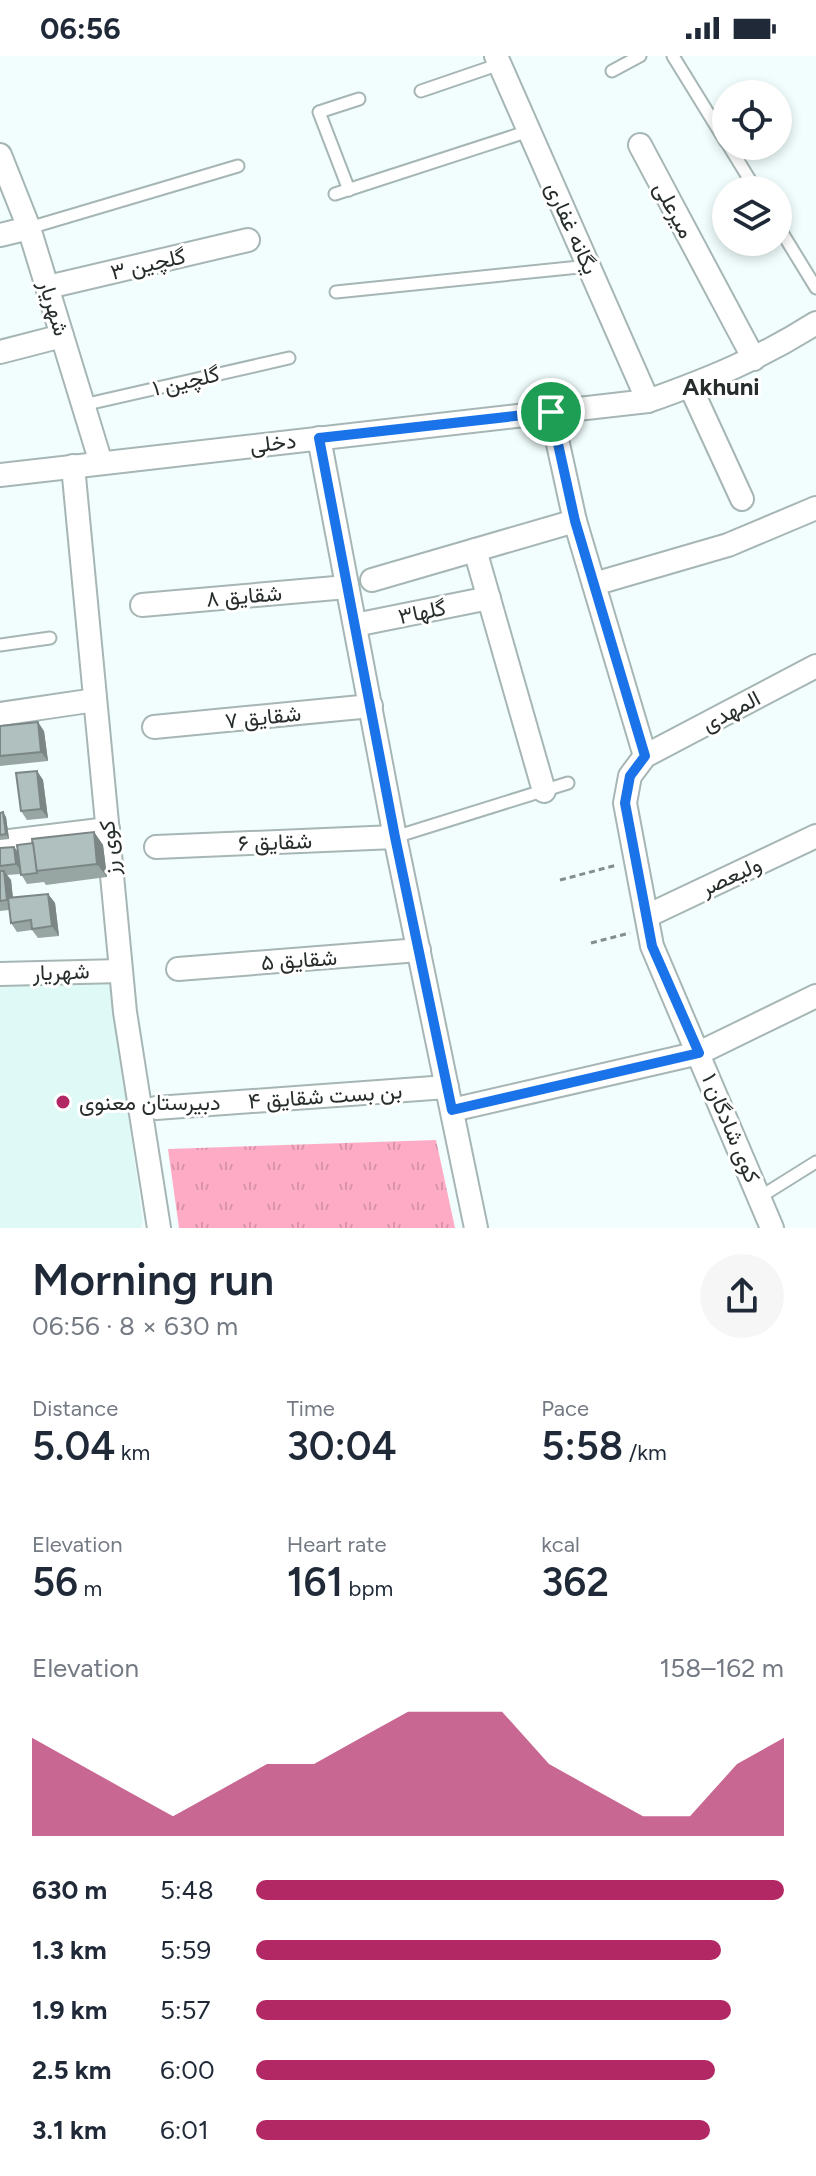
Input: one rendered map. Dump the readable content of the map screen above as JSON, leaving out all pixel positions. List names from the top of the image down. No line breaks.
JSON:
{"streets":{"street":["میرعلی","یگانه غفاری","گلچین ۳","شهریار","دخلی","شقایق ۸","گلها۳","المهدی","شقایق ۷","شقایق ۶","کوی رز","ولیعصر","شقایق ۵","بن بست شقایق ۴","کوی شادگان ۱"],"lane":["گلچین ۱"]},"crossings":[["میرعلی","دخلی"],["یگانه غفاری","دخلی"],["گلچین ۳","شهریار"],["شهریار","گلچین ۱"],["شهریار","دخلی"],["شهریار","کوی رز"],["دخلی","کوی رز"],["المهدی","کوی شادگان ۱"],["ولیعصر","کوی شادگان ۱"]],"districts":["Akhuni"],"places":["دبیرستان معنوی"],"page":{"status":"06:56","heading":["Morning run","06:56 · 8 × 630 m"],"stats":[["Distance","5.04 km"],["Time","30:04"],["Pace","5:58 /km"],["Elevation","56 m"],["Heart rate","161 bpm"],["kcal","362"]],"chart":["Elevation","158–162 m"],"list":[{"name":"630 m","note":"5:48"},{"name":"1.3 km","note":"5:59"},{"name":"1.9 km","note":"5:57"},{"name":"2.5 km","note":"6:00"},{"name":"3.1 km","note":"6:01"}]}}
